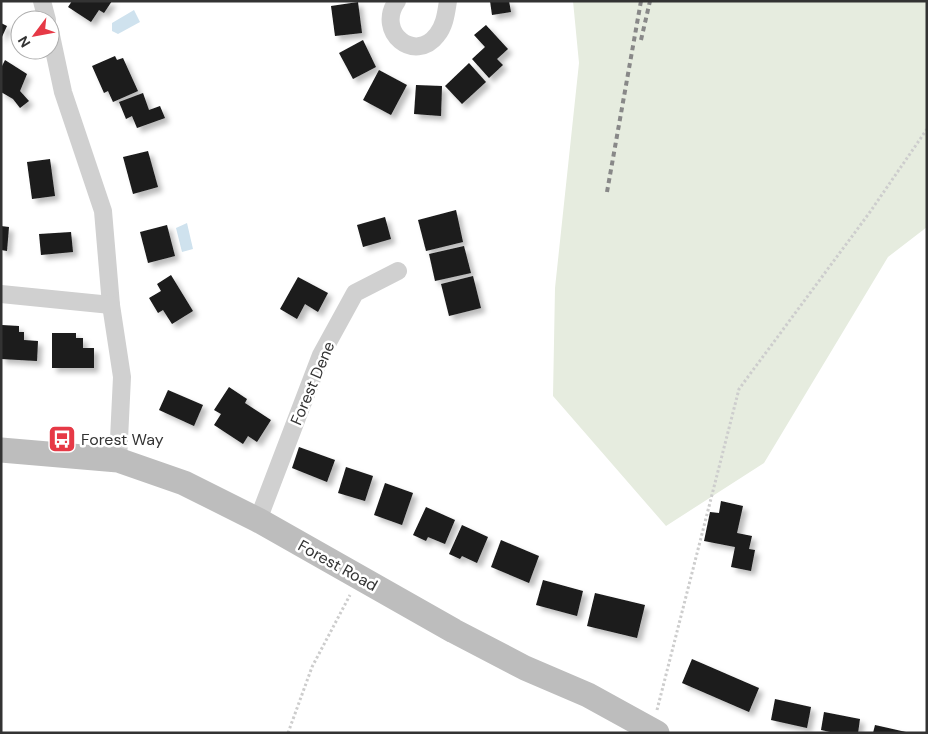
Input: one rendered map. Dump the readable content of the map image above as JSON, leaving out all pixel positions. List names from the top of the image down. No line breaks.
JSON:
{"streets":{"street":["Forest Dene","Forest Road"]},"crossings":[["Forest Dene","Forest Road"]],"places":{"bus stop":["Forest Way"]},"north":"bottom left"}
